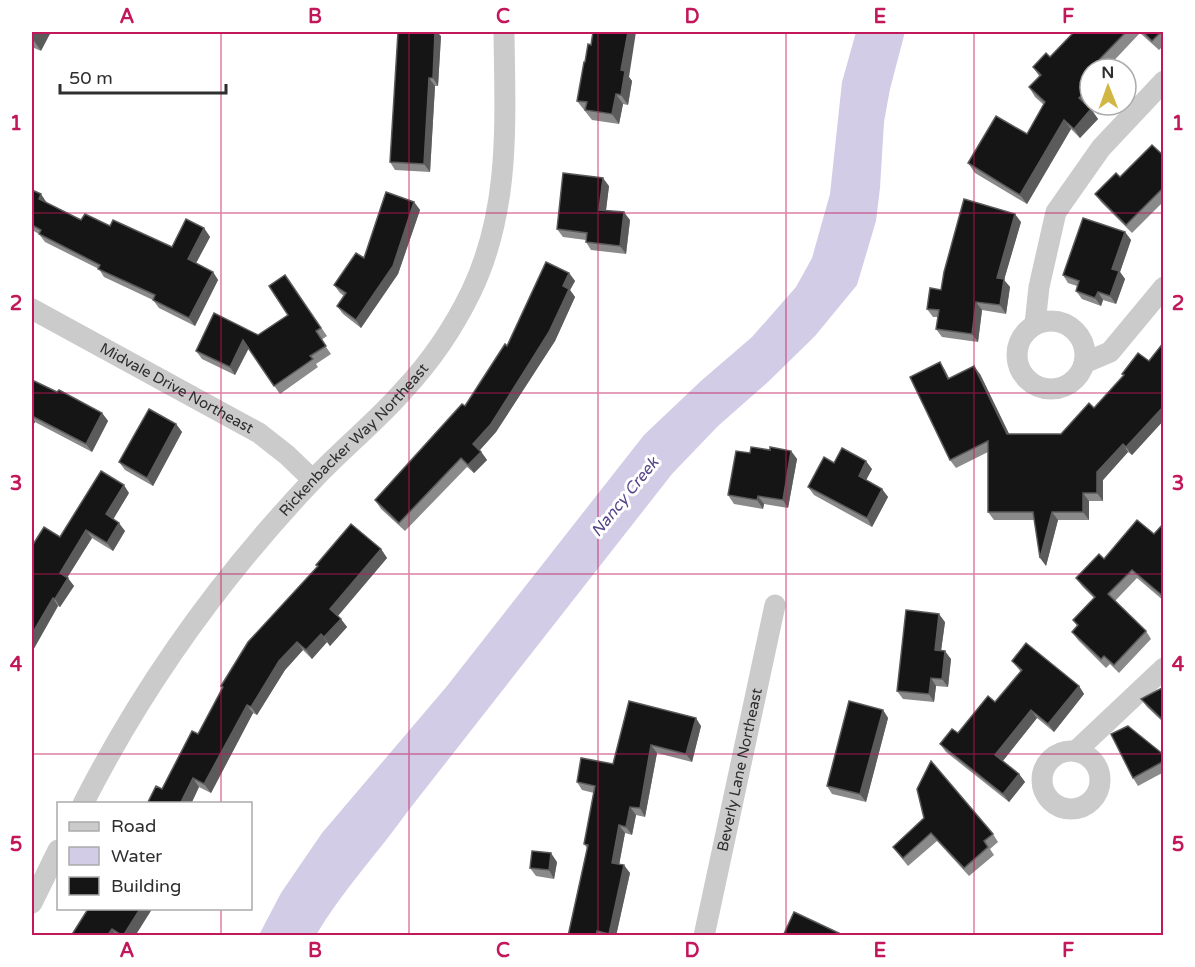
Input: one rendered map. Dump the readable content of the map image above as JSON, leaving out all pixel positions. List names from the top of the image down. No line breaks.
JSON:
{"streets":{"street":["Midvale Drive Northeast","Rickenbacker Way Northeast","Beverly Lane Northeast"]},"crossings":[["Midvale Drive Northeast","Rickenbacker Way Northeast"]],"water":["Nancy Creek"],"legend":["Road","Water","Building"],"scale_bar":"50 m","north":"top","grid":{"columns":["A","B","C","D","E","F"],"rows":["1","2","3","4","5"]}}
